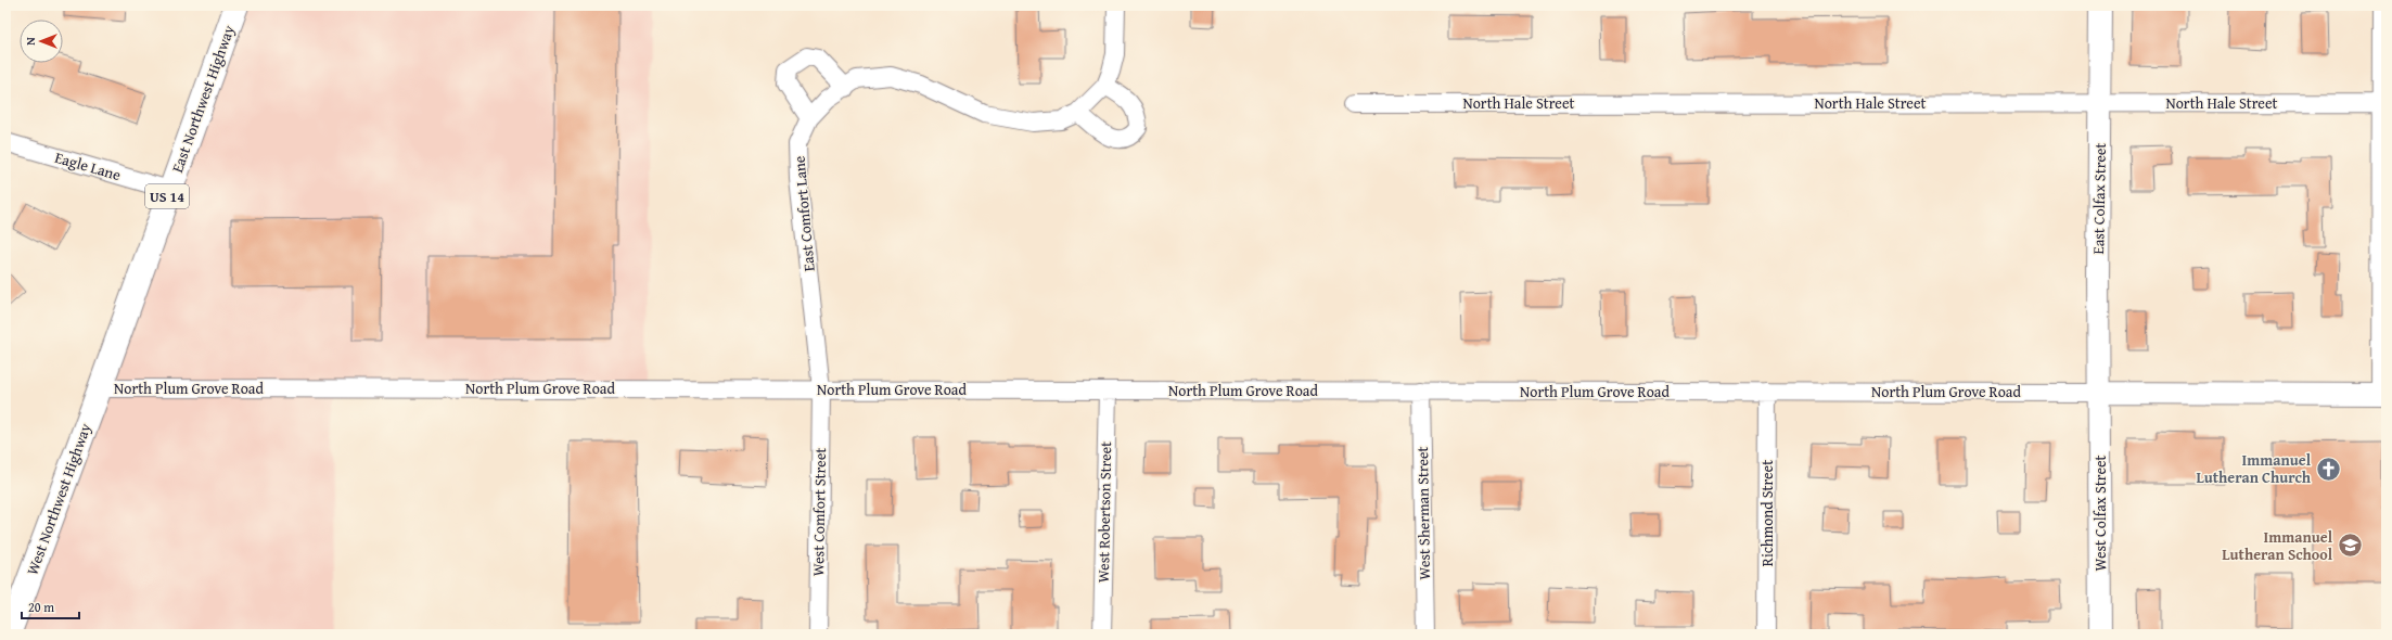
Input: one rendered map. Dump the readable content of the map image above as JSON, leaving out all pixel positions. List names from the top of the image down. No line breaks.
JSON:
{"streets":{"main road":["East Northwest Highway","US 14","West Northwest Highway"],"street":["North Hale Street","Eagle Lane","East Colfax Street","East Comfort Lane","North Plum Grove Road","West Comfort Street","West Robertson Street","West Sherman Street","Richmond Street","West Colfax Street"]},"crossings":[["East Northwest Highway","Eagle Lane"],["East Northwest Highway","North Plum Grove Road"],["East Northwest Highway","West Northwest Highway"],["North Hale Street","East Colfax Street"],["East Colfax Street","North Plum Grove Road"],["East Colfax Street","West Colfax Street"],["East Comfort Lane","North Plum Grove Road"],["East Comfort Lane","West Comfort Street"],["North Plum Grove Road","West Northwest Highway"],["North Plum Grove Road","West Comfort Street"],["North Plum Grove Road","West Robertson Street"],["North Plum Grove Road","West Sherman Street"],["North Plum Grove Road","Richmond Street"],["North Plum Grove Road","West Colfax Street"]],"places":{"church":["Immanuel Lutheran Church"],"school or university":["Immanuel Lutheran School"]},"scale_bar":"20 m","north":"left"}
